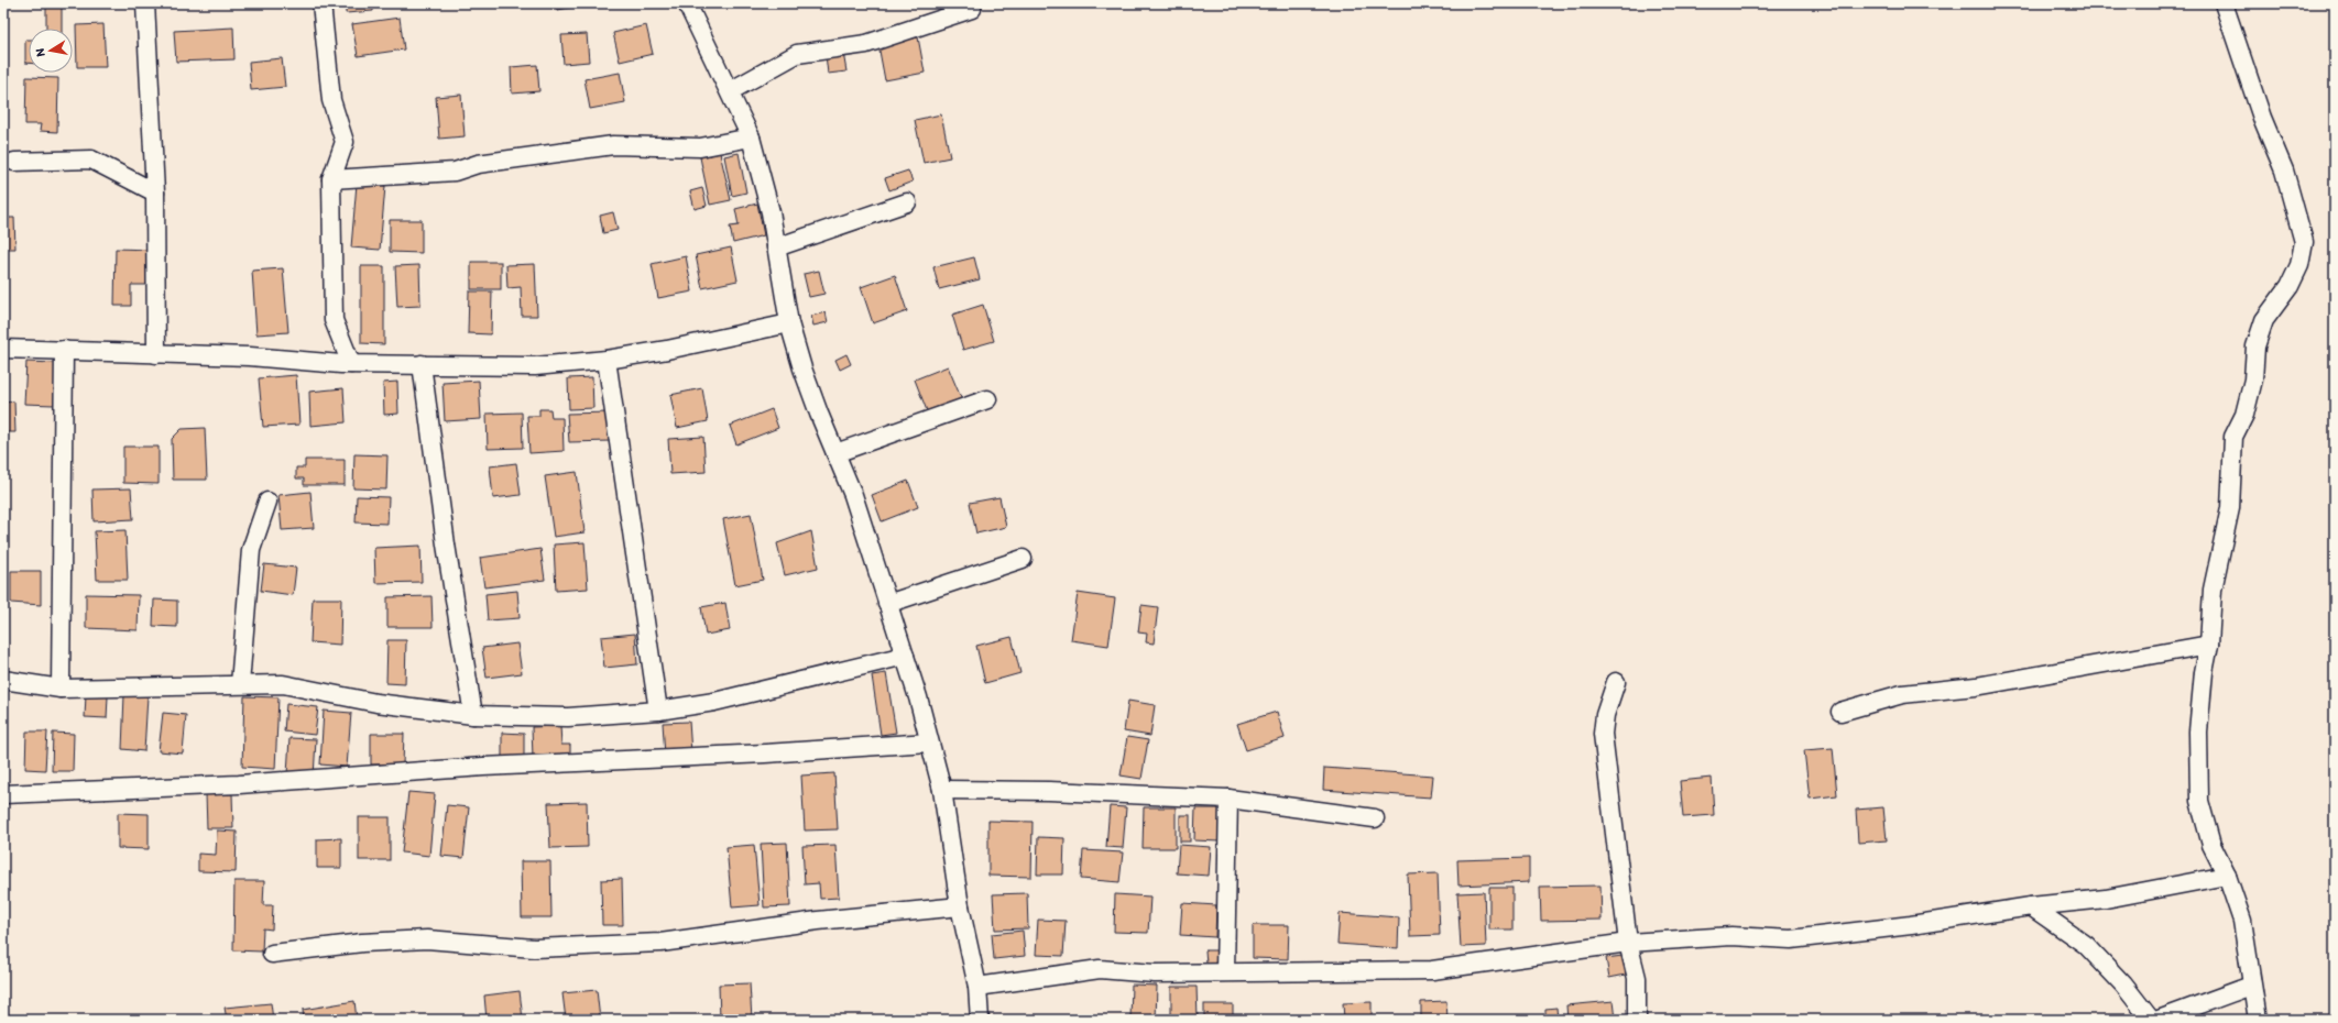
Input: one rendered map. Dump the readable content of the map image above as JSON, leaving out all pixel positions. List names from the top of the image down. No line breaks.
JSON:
{"north":"left"}
